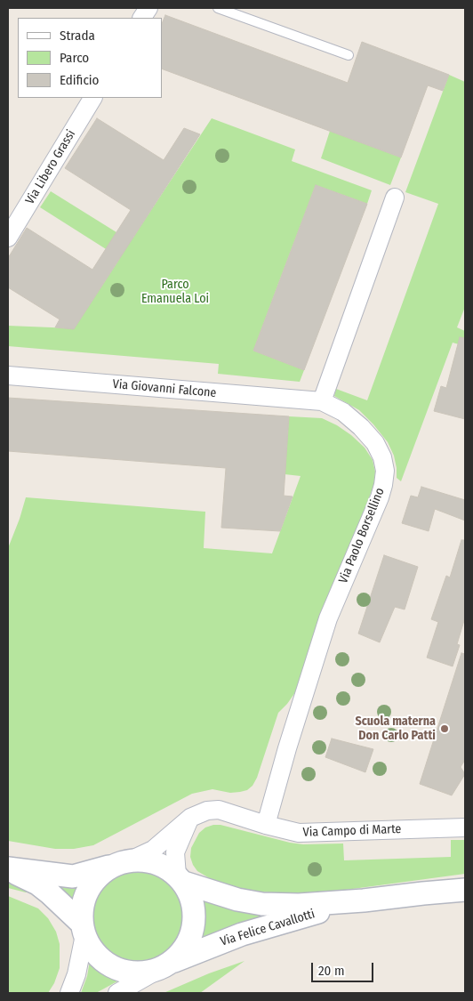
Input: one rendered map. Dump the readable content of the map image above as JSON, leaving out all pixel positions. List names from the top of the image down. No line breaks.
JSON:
{"streets":{"street":["Via Libero Grassi","Via Giovanni Falcone","Via Paolo Borsellino","Via Campo di Marte","Via Felice Cavallotti"]},"crossings":[["Via Giovanni Falcone","Via Paolo Borsellino"],["Via Paolo Borsellino","Via Campo di Marte"],["Via Campo di Marte","Via Felice Cavallotti"]],"parks":["Parco Emanuela Loi"],"places":["Scuola materna Don Carlo Patti"],"legend":["Strada","Parco","Edificio"],"scale_bar":"20 m"}
